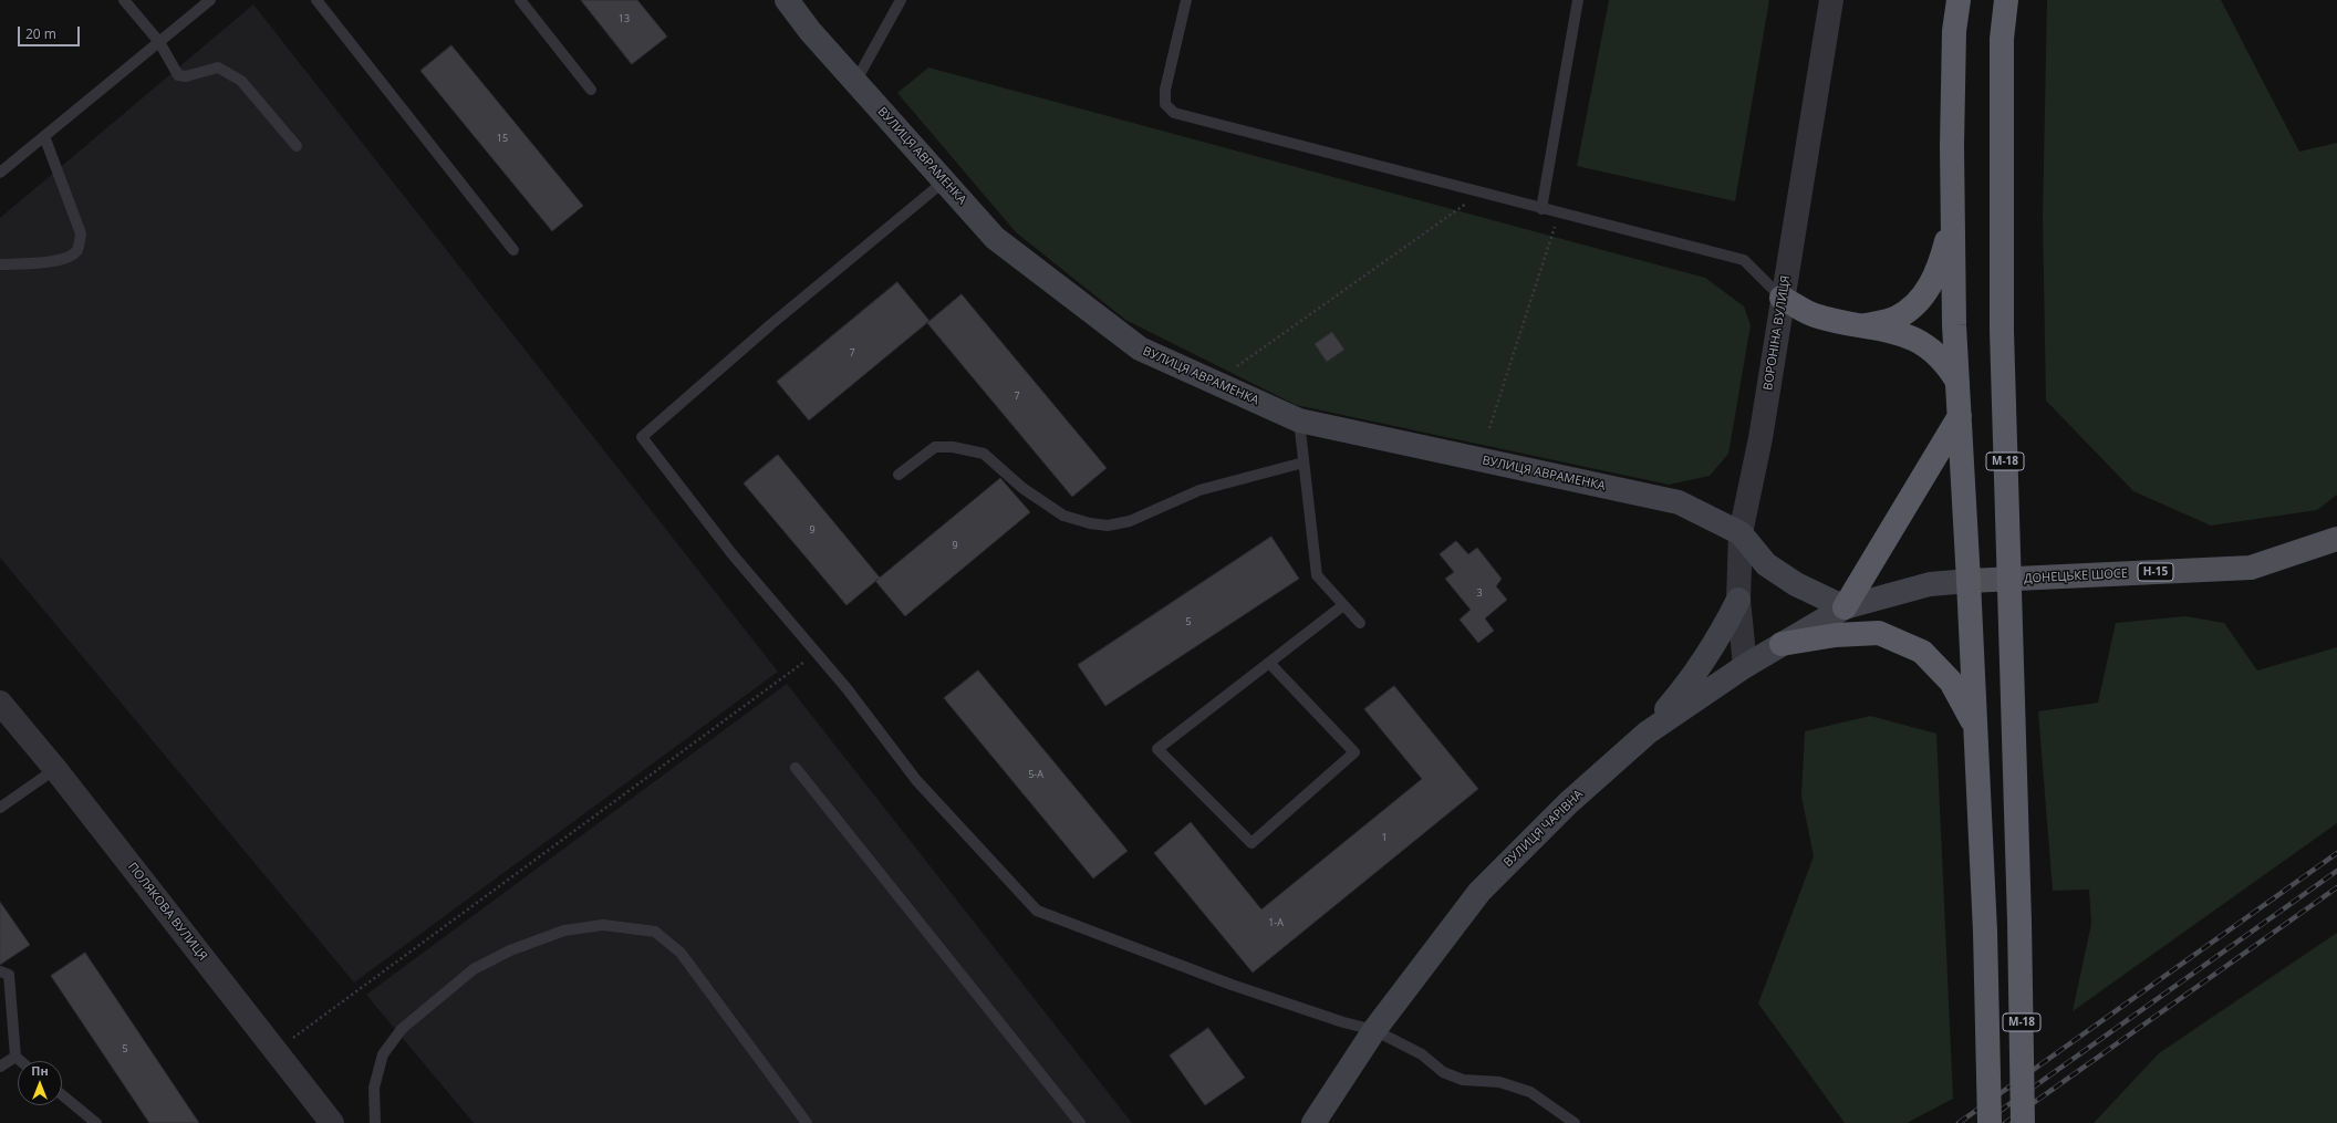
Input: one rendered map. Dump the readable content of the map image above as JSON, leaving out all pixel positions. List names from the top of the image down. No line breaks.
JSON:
{"streets":{"highway":["М-18"],"main road":["ВУЛИЦЯ АВРАМЕНКА","Н-15","ДОНЕЦЬКЕ ШОСЕ","ВУЛИЦЯ ЧАРІВНА"],"street":["ВОРОНІНА ВУЛИЦЯ","ПОЛЯКОВА ВУЛИЦЯ"]},"crossings":[["ВУЛИЦЯ АВРАМЕНКА","ВОРОНІНА ВУЛИЦЯ"],["ВОРОНІНА ВУЛИЦЯ","ВУЛИЦЯ ЧАРІВНА"],["М-18","ДОНЕЦЬКЕ ШОСЕ"],["М-18","ВУЛИЦЯ ЧАРІВНА"],["ДОНЕЦЬКЕ ШОСЕ","ВУЛИЦЯ ЧАРІВНА"]],"house_numbers":["13","15","7","7","9","9","3","5","5-А","1","1-А","5"],"scale_bar":"20 m","north":"top"}
